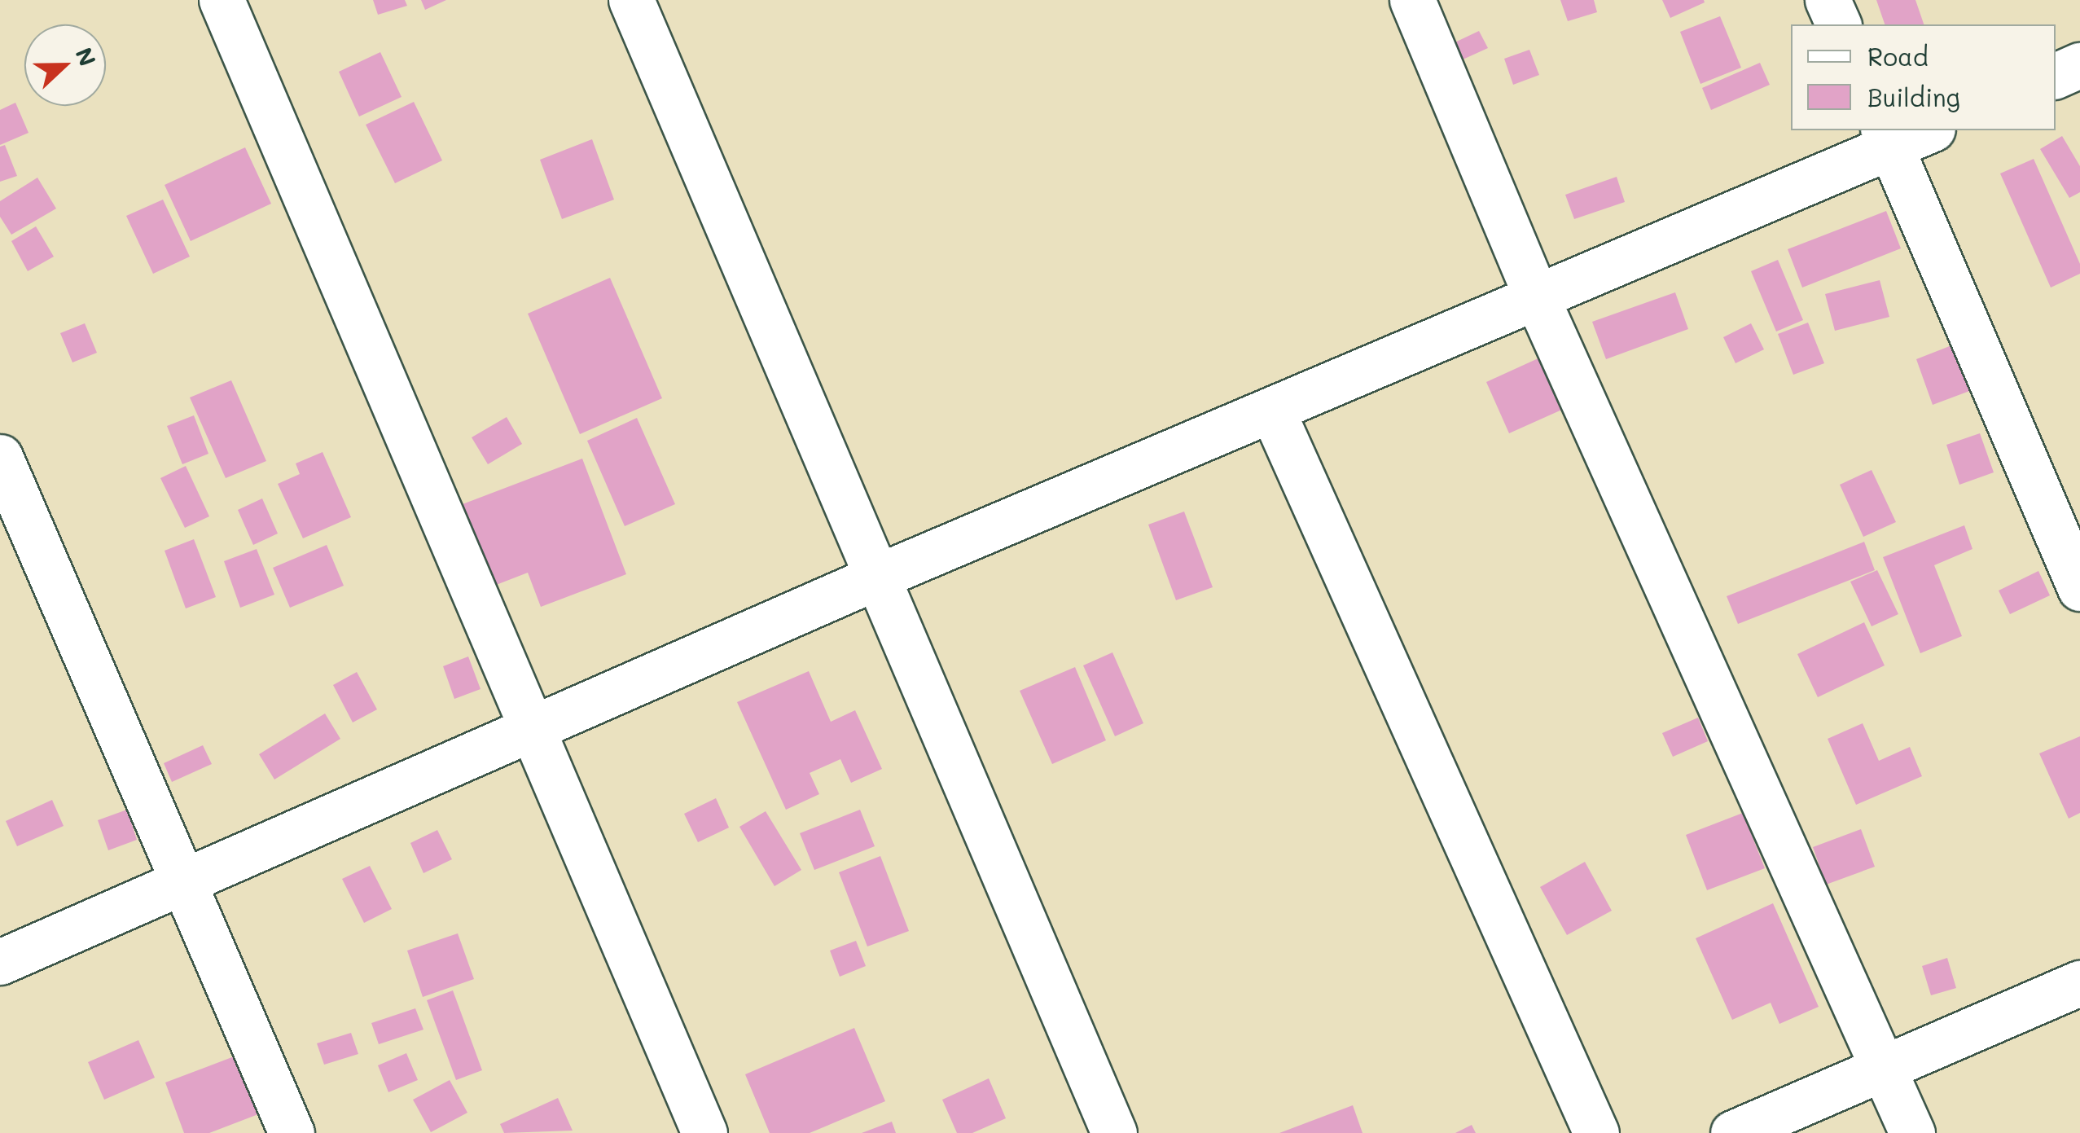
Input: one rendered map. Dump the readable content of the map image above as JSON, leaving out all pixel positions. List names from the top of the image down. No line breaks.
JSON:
{"legend":["Road","Building"],"north":"right"}
